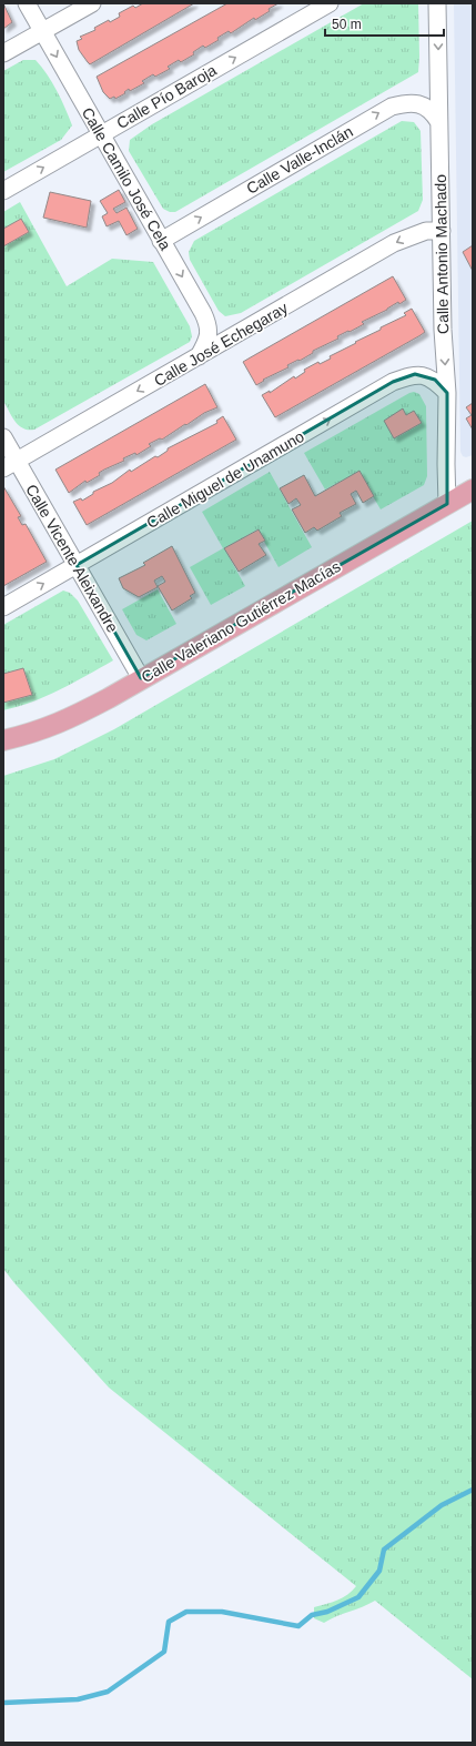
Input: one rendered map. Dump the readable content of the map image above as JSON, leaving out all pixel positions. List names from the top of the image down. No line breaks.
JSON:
{"streets":{"main road":["Calle Valeriano Gutiérrez Macías"],"street":["Calle Pío Baroja","Calle Valle-Inclán","Calle Camilo José Cela","Calle Antonio Machado","Calle José Echegaray","Calle Miguel de Unamuno","Calle Vicente Aleixandre"]},"crossings":[["Calle Pío Baroja","Calle Camilo José Cela"],["Calle Valle-Inclán","Calle Camilo José Cela"],["Calle Valle-Inclán","Calle Antonio Machado"],["Calle Camilo José Cela","Calle José Echegaray"],["Calle Antonio Machado","Calle José Echegaray"],["Calle Antonio Machado","Calle Miguel de Unamuno"],["Calle Antonio Machado","Calle Valeriano Gutiérrez Macías"],["Calle José Echegaray","Calle Vicente Aleixandre"],["Calle Miguel de Unamuno","Calle Vicente Aleixandre"],["Calle Vicente Aleixandre","Calle Valeriano Gutiérrez Macías"]],"one_way":["Calle Pío Baroja","Calle Valle-Inclán","Calle Camilo José Cela","Calle Antonio Machado","Calle José Echegaray","Calle Miguel de Unamuno"],"scale_bar":"50 m"}
